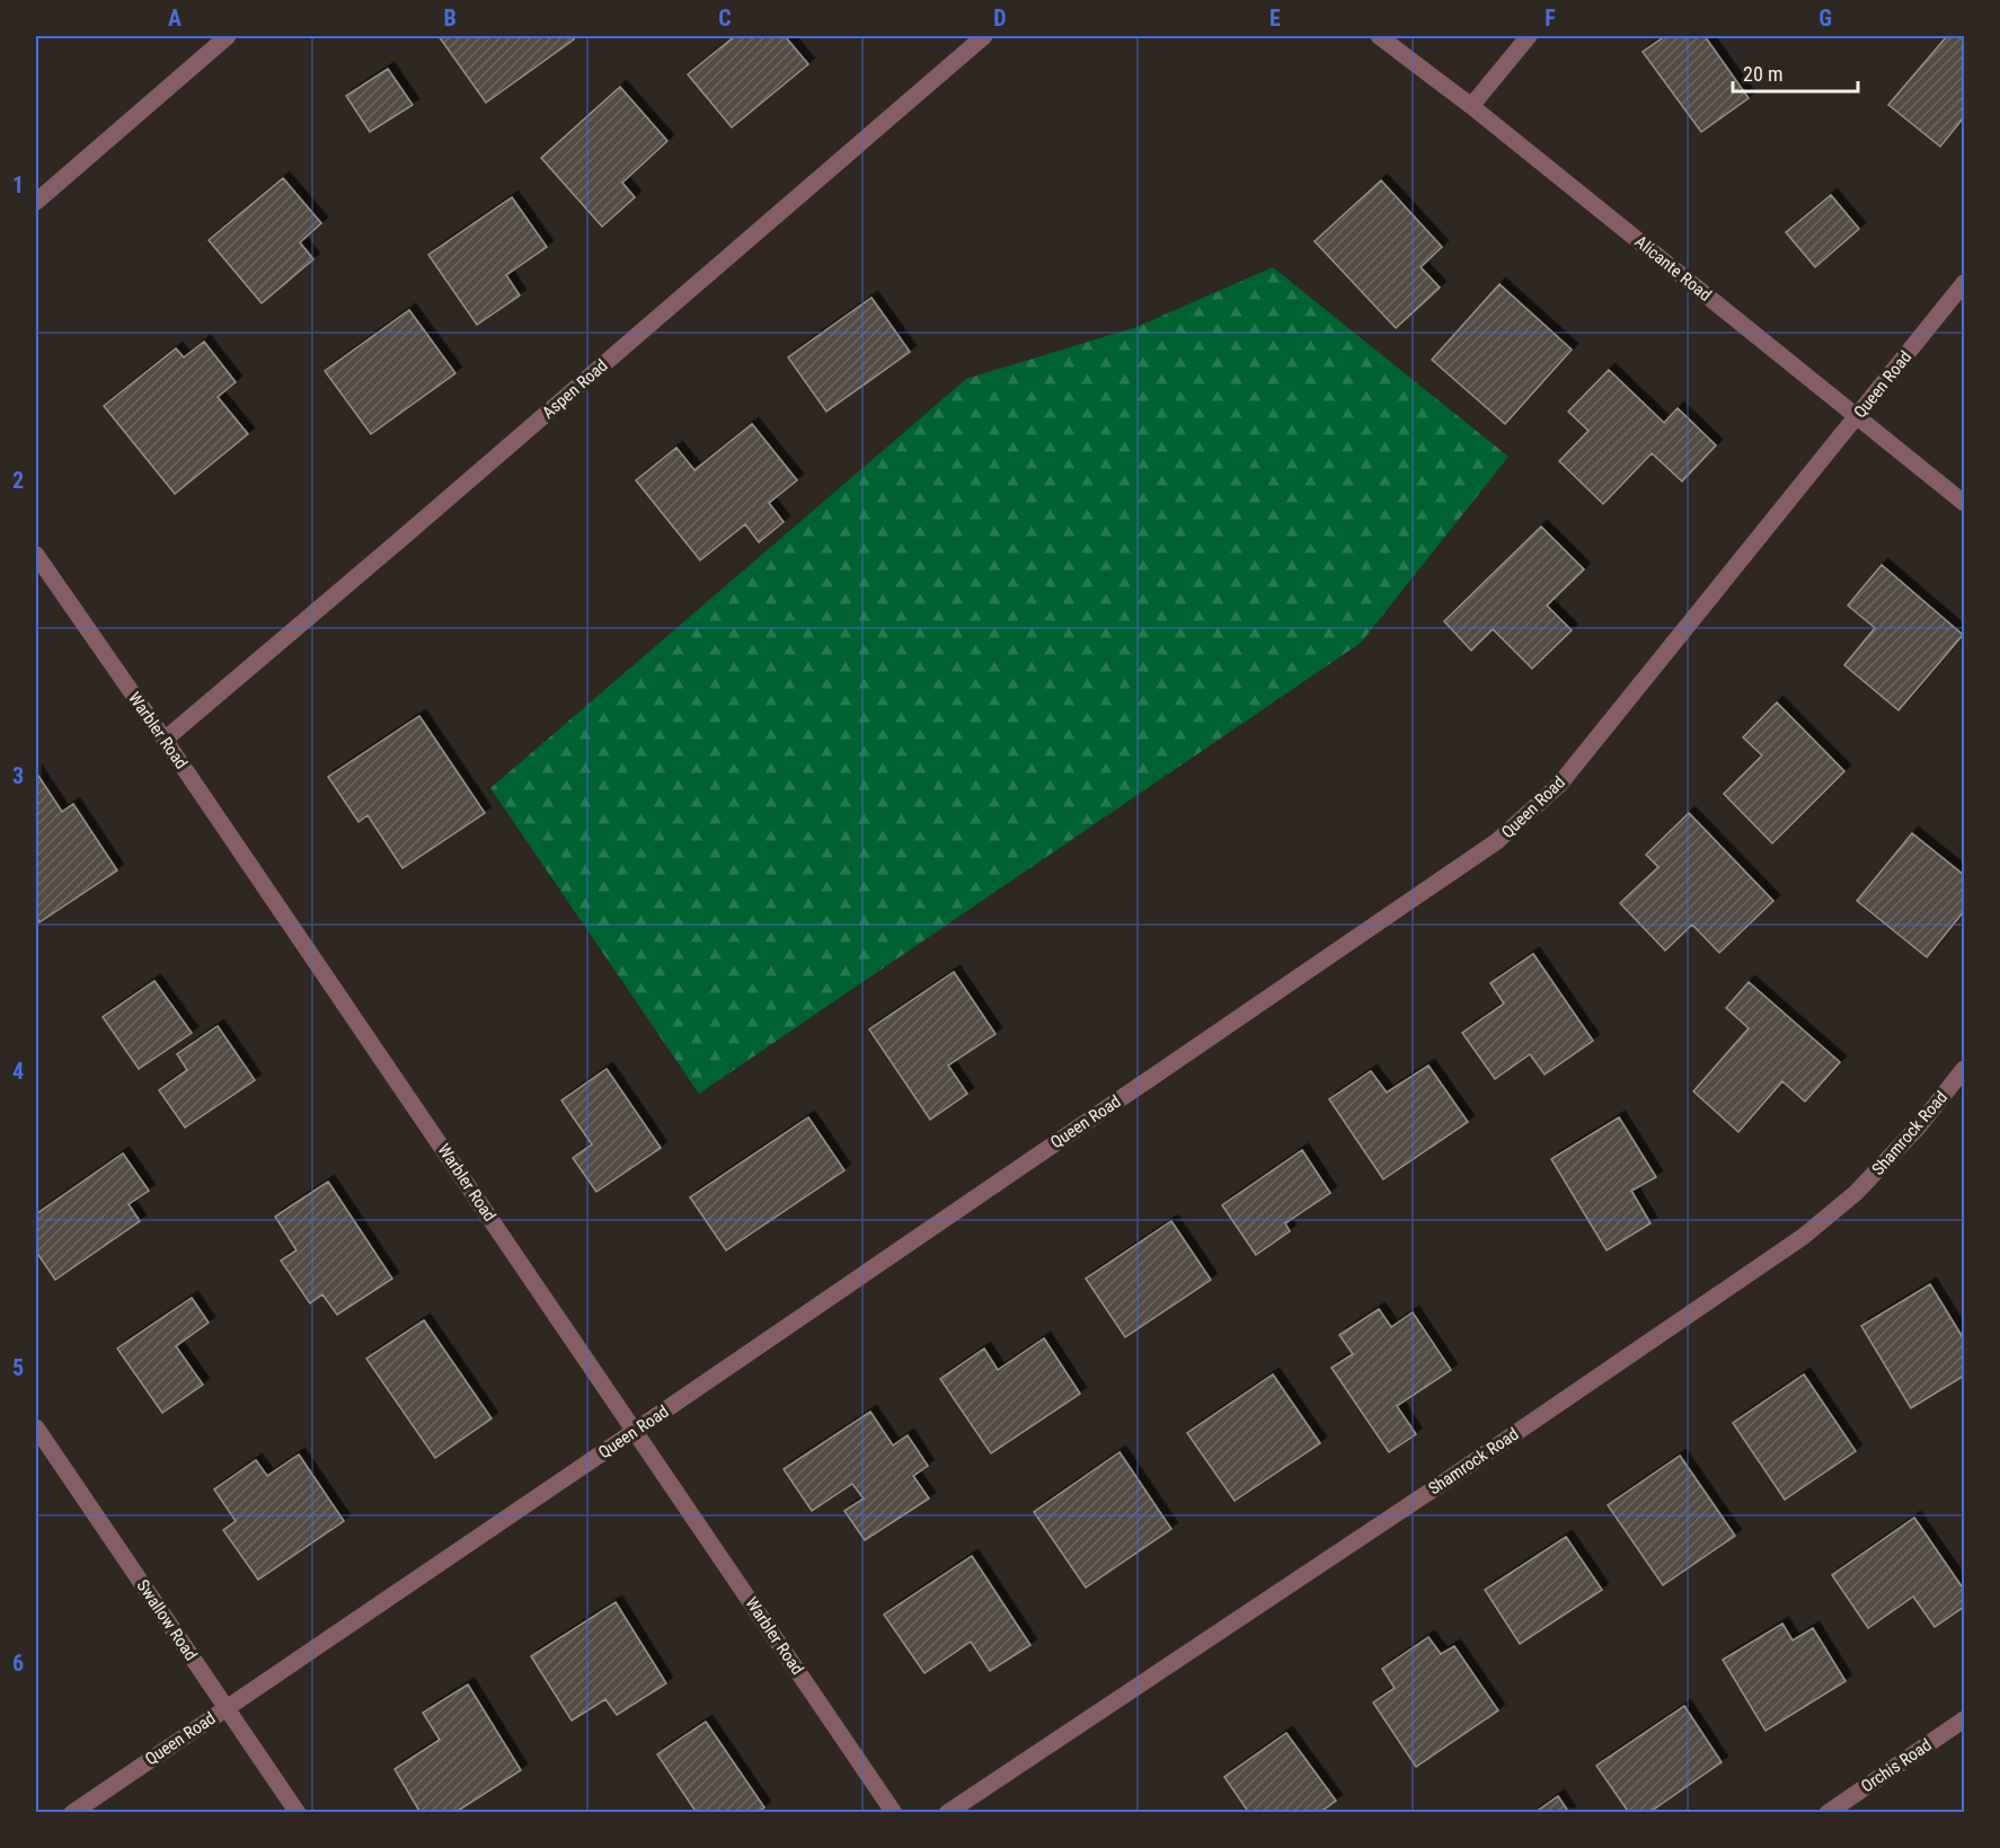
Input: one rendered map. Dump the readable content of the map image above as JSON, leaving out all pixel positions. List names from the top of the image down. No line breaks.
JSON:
{"streets":{"street":["Alicante Road","Queen Road","Aspen Road","Warbler Road","Shamrock Road","Swallow Road","Orchis Road"]},"crossings":[["Alicante Road","Queen Road"],["Queen Road","Warbler Road"],["Queen Road","Swallow Road"],["Aspen Road","Warbler Road"]],"scale_bar":"20 m","grid":{"columns":["A","B","C","D","E","F","G"],"rows":["1","2","3","4","5","6"]}}
